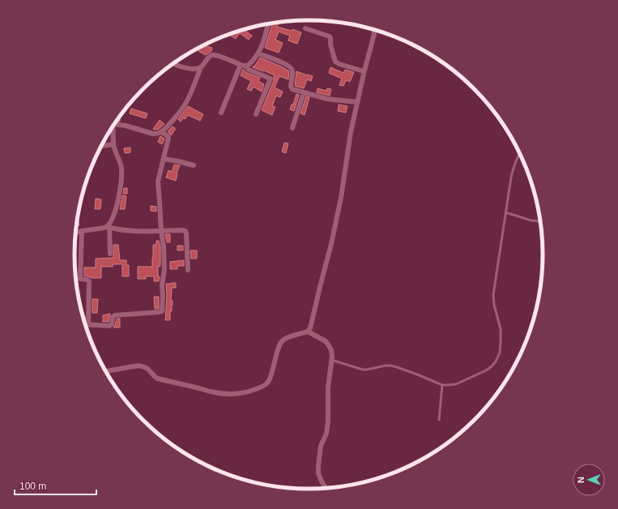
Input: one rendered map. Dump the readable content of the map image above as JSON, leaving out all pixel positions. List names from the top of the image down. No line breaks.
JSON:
{"scale_bar":"100 m","north":"left"}
